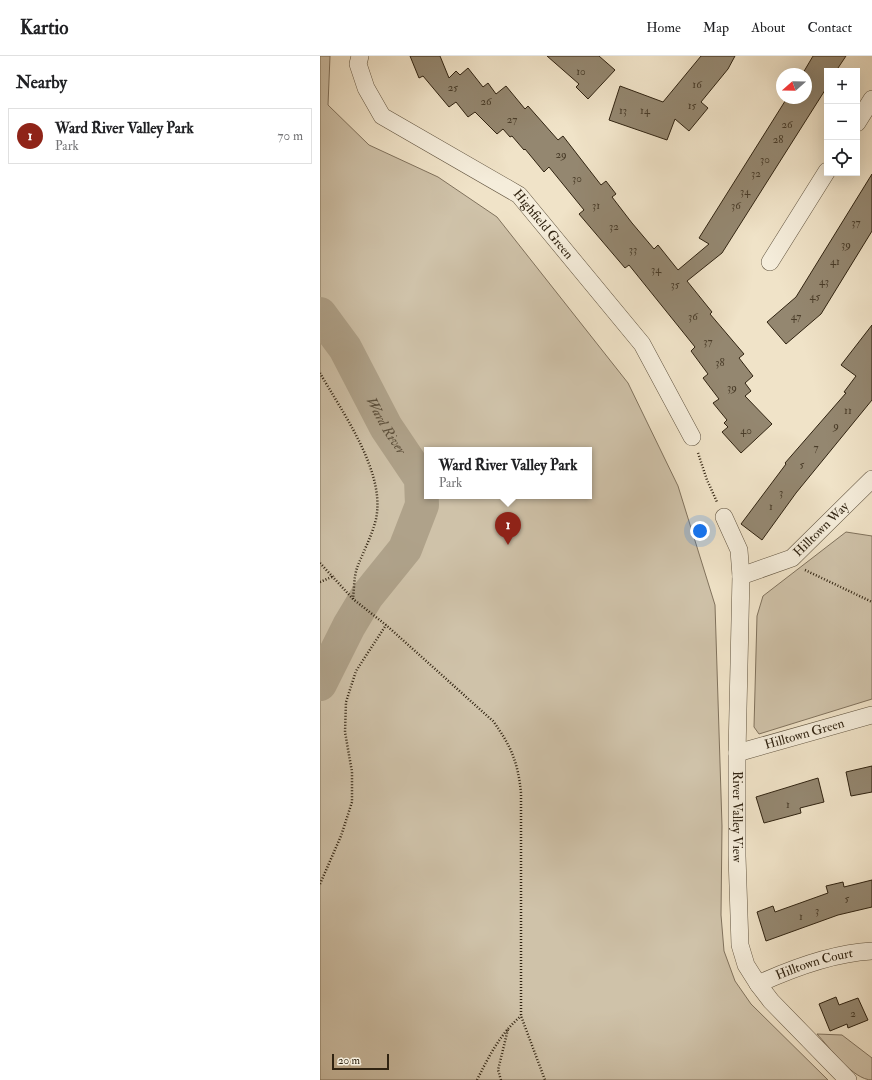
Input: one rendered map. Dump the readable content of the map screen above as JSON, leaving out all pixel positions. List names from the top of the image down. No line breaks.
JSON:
{"streets":{"street":["Highfield Green","Hilltown Way","Hilltown Green","River Valley View","Hilltown Court"]},"crossings":[["Hilltown Way","River Valley View"],["Hilltown Green","River Valley View"],["River Valley View","Hilltown Court"]],"water":["Ward River"],"house_numbers":["10","16","25","26","15","13","14","27","26","28","29","30","32","30","34","31","36","37","32","39","33","41","34","43","35","45","36","47","37","38","39","11","9","40","7","5","3","1","1","5","3","1","2"],"scale_bar":"20 m","north":"left","page":{"header":"Kartio","nav":["Home","Map","About","Contact"],"heading":"Nearby","map_buttons":["+","−"],"list":[{"mark":"1","name":"Ward River Valley Park","note":"Park","value":"70 m"}],"popup":["Ward River Valley Park","Park"],"pins":"1","scale":"20 m"}}
